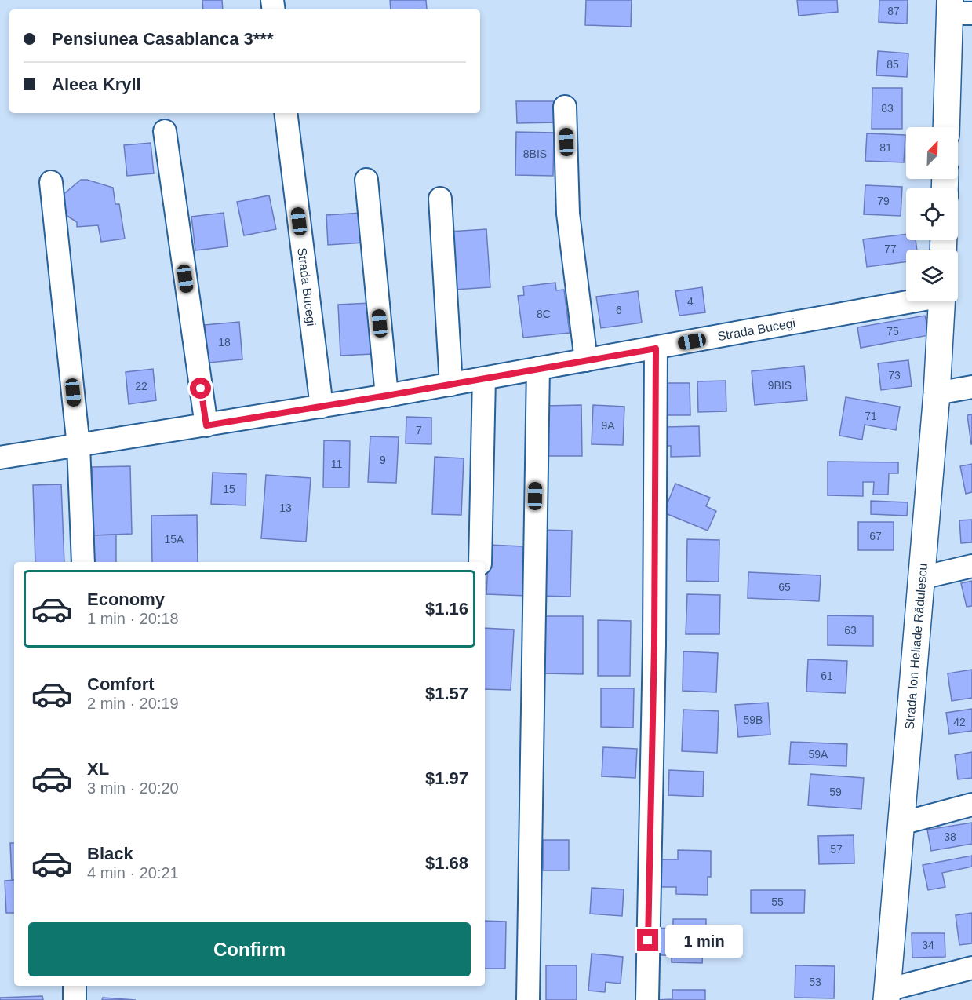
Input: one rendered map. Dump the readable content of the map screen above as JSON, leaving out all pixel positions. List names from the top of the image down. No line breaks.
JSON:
{"streets":{"street":["Strada Bucegi","Strada Ion Heliade Rădulescu"]},"house_numbers":["87","85","83","81","8BIS","79","77","4","6","8C","75","18","73","9BIS","22","71","9A","7","9","11","15","13","67","15A","65","63","61","59B","42","59A","59","38","57","55","34","53"],"north":"top right","page":{"banner":["Pensiunea Casablanca 3***","Aleea Kryll"],"list":[{"name":"Economy","note":"1 min · 20:18","value":"$1.16"},{"name":"Comfort","note":"2 min · 20:19","value":"$1.57"},{"name":"XL","note":"3 min · 20:20","value":"$1.97"},{"name":"Black","note":"4 min · 20:21","value":"$1.68"}],"buttons":"Confirm","bubble":"1 min"}}
